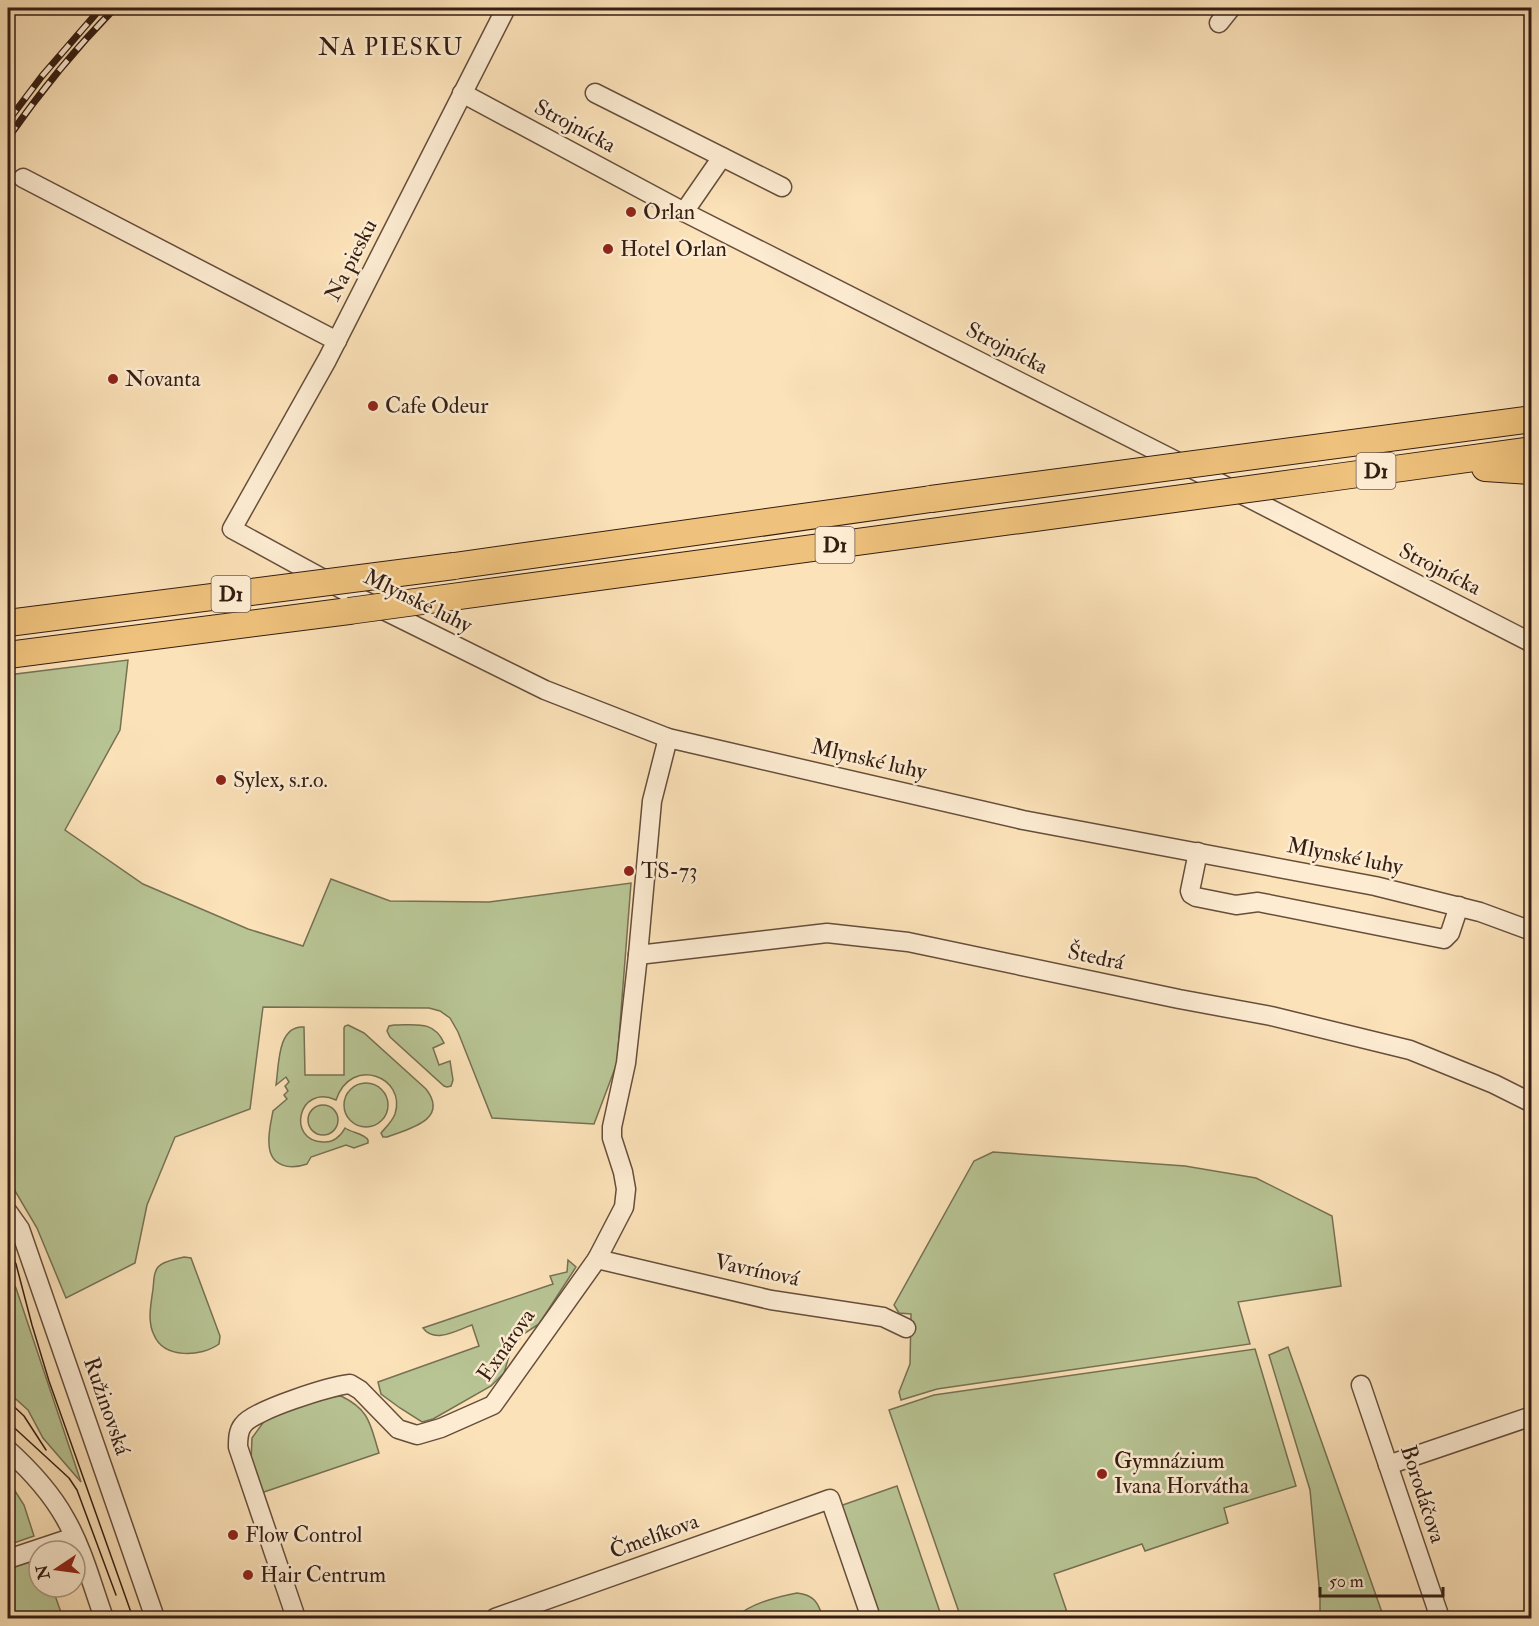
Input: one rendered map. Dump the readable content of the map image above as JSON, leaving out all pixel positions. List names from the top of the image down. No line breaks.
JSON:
{"streets":{"highway":["D1"],"street":["Strojnícka","Na piesku","Mlynské luhy","Štedrá","Vavrínová","Exnárova","Ružinovská","Borodáčova","Čmelíkova"]},"crossings":[["Strojnícka","Na piesku"],["Na piesku","Mlynské luhy"],["Vavrínová","Exnárova"]],"districts":["NA PIESKU"],"places":["Orlan","Hotel Orlan","Novanta","Cafe Odeur","Sylex, s.r.o.","TS-73","Gymnázium Ivana Horvátha","Flow Control","Hair Centrum"],"scale_bar":"50 m","north":"left"}
